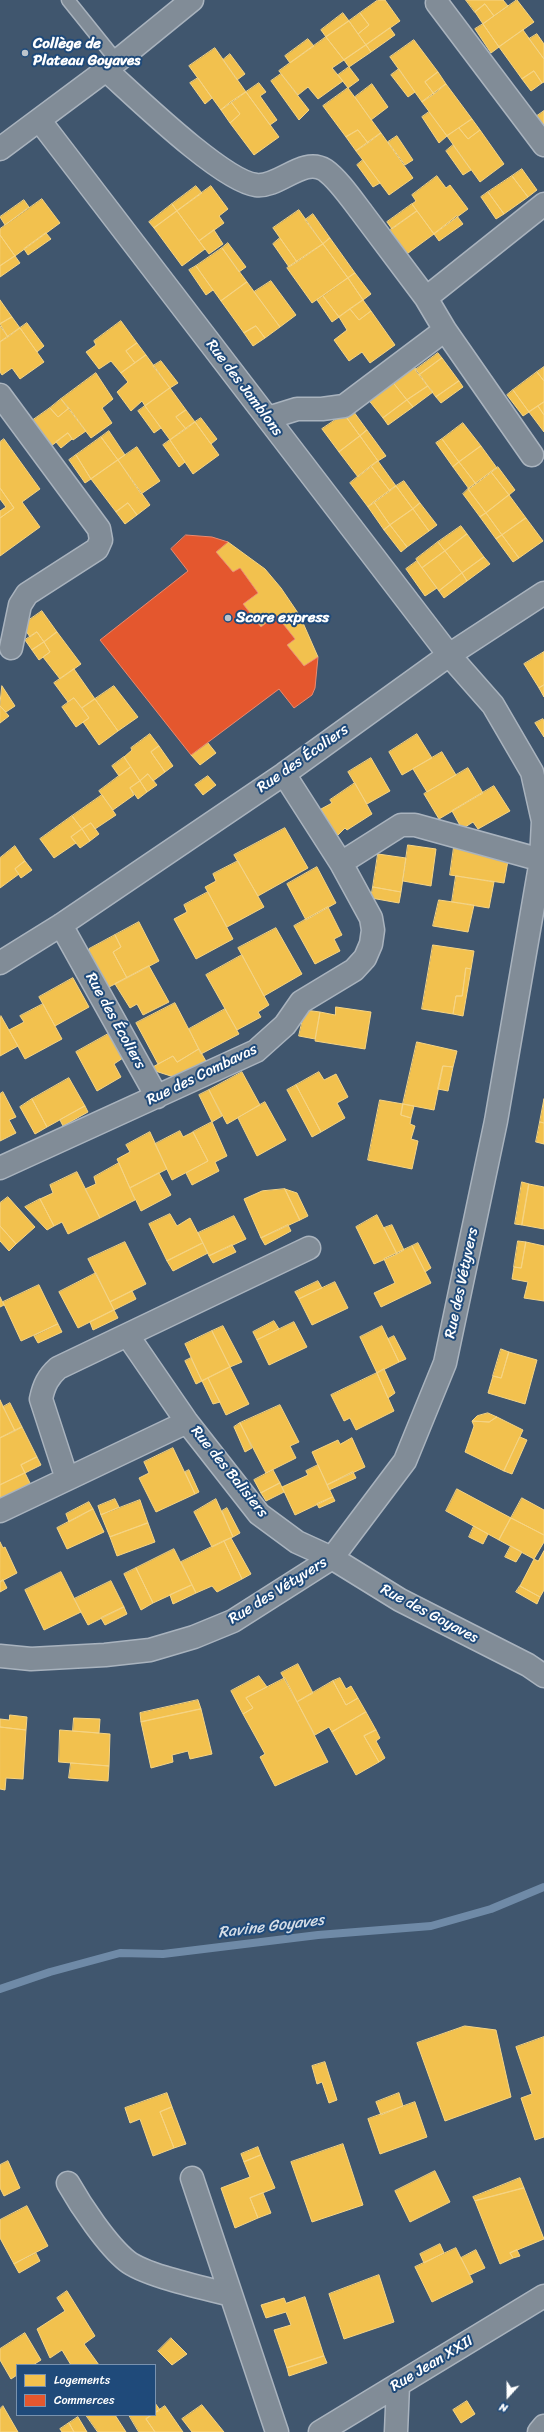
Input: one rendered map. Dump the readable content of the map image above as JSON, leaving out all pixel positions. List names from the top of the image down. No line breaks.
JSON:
{"streets":{"street":["Rue des Jamblons","Rue des Écoliers","Rue des Combavas","Rue des Vétyvers","Rue des Balisiers","Rue des Goyaves","Rue Jean XXII"]},"crossings":[["Rue des Jamblons","Rue des Écoliers"],["Rue des Jamblons","Rue des Vétyvers"],["Rue des Écoliers","Rue des Combavas"],["Rue des Écoliers","Rue des Vétyvers"],["Rue des Vétyvers","Rue des Balisiers"],["Rue des Vétyvers","Rue des Goyaves"],["Rue des Balisiers","Rue des Goyaves"]],"water":["Ravine Goyaves"],"places":["Collège de Plateau Goyaves","Score express"],"legend":["Logements","Commerces"],"north":"bottom"}
